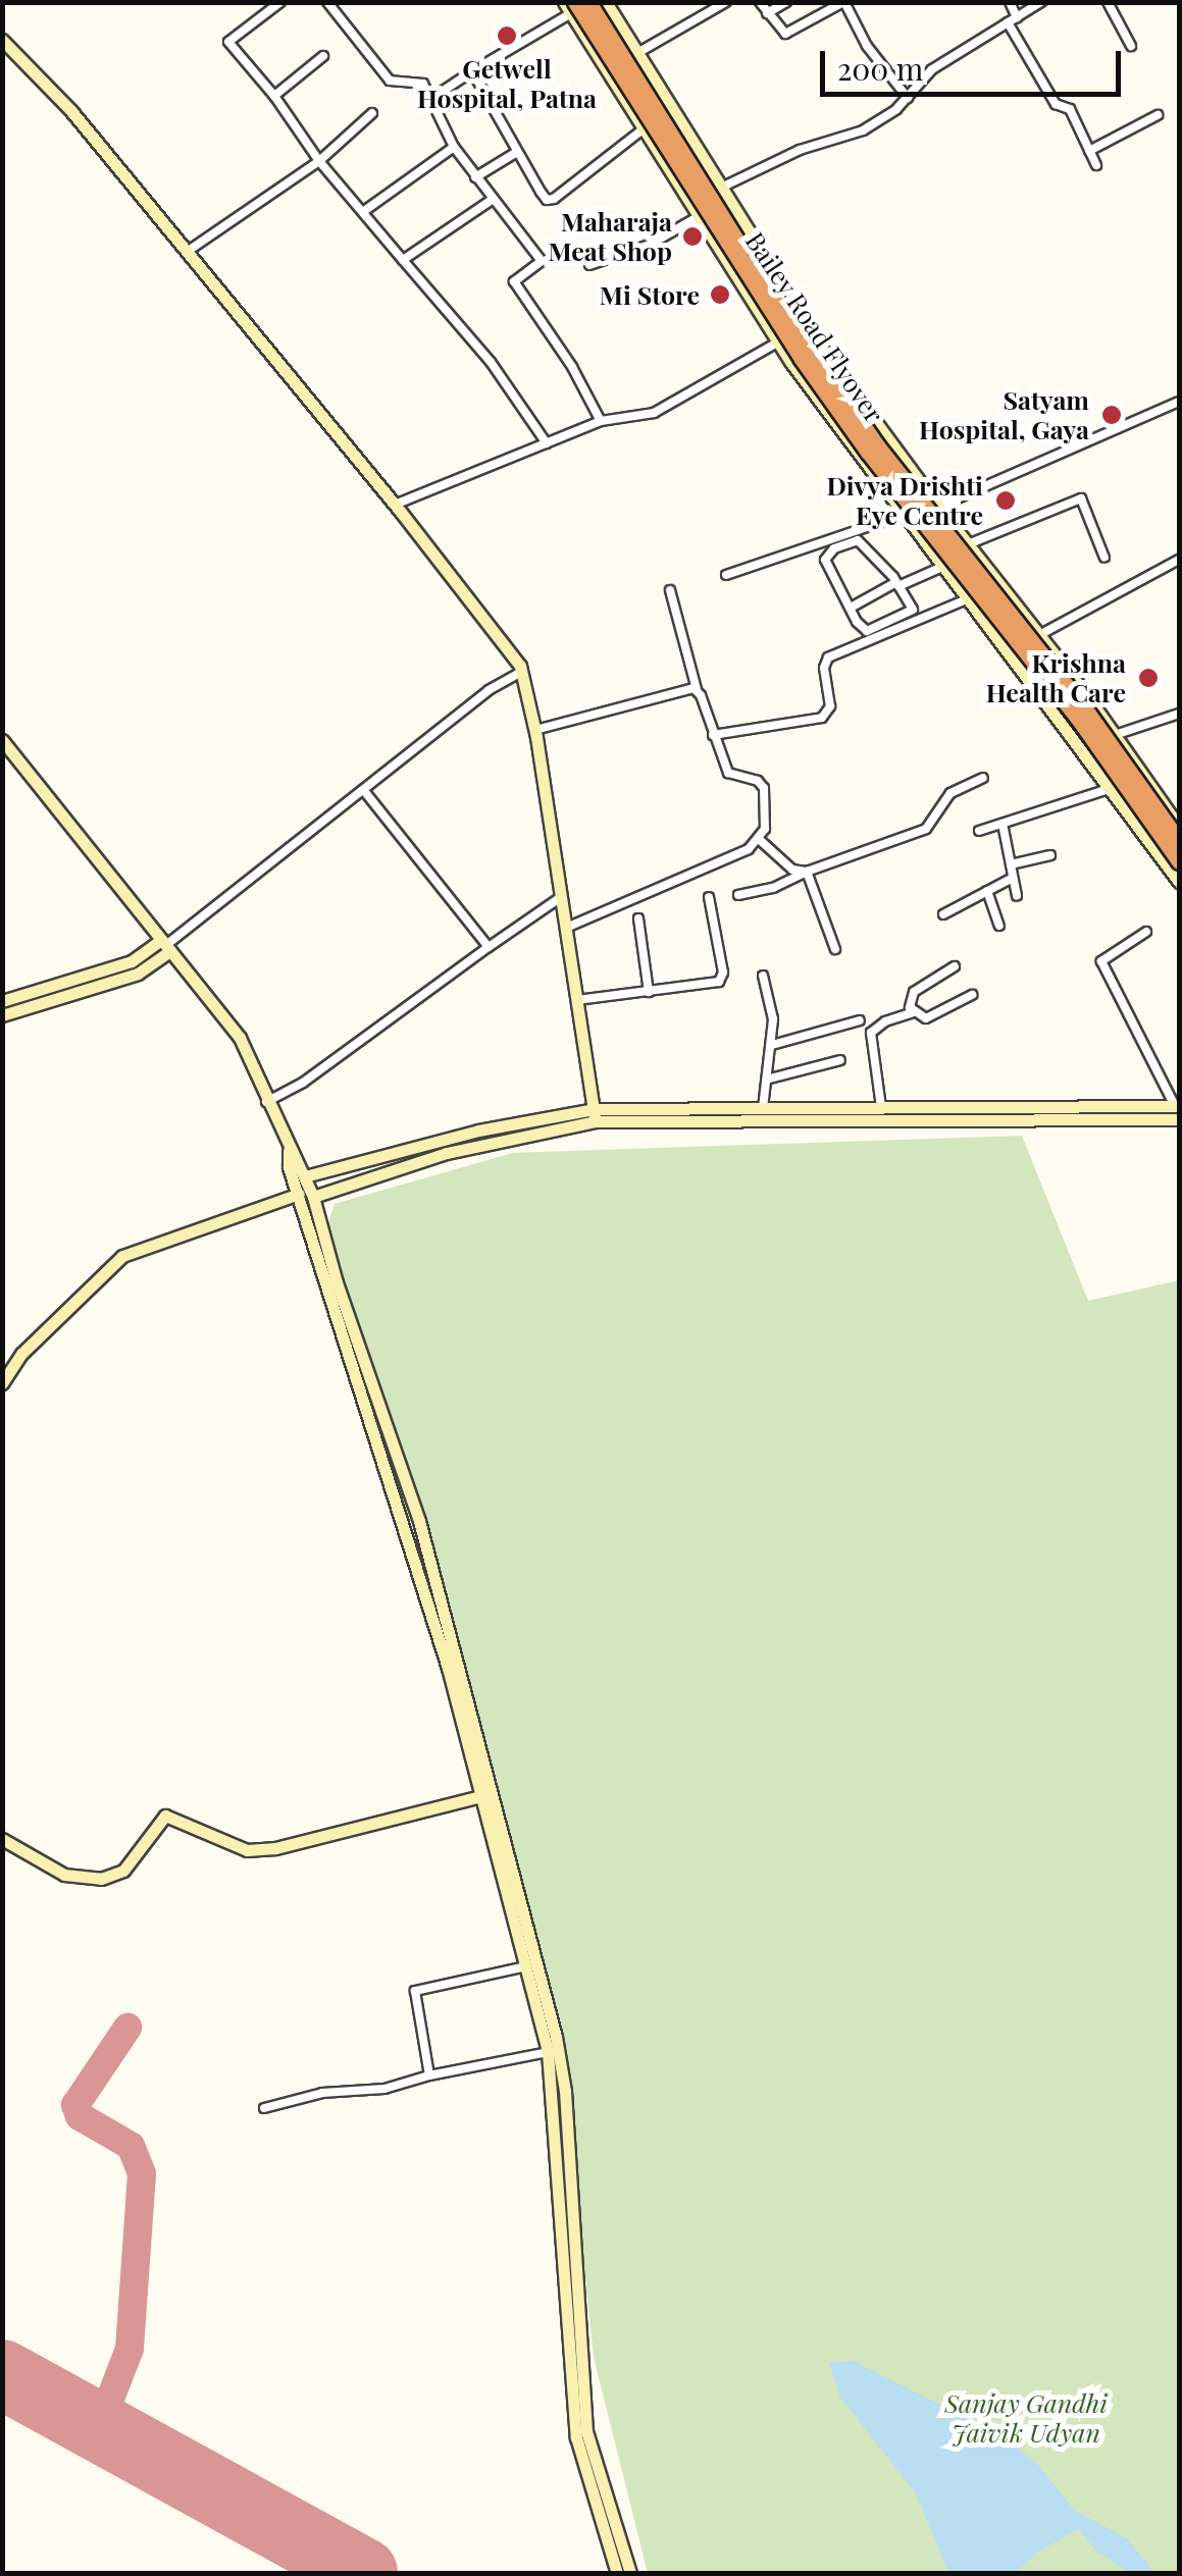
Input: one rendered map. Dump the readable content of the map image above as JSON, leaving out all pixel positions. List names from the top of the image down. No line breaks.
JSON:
{"streets":{"highway":["Bailey Road Flyover"]},"parks":["Sanjay Gandhi Jaivik Udyan"],"places":["Getwell Hospital, Patna","Maharaja Meat Shop","Mi Store","Satyam Hospital, Gaya","Divya Drishti Eye Centre","Krishna Health Care"],"scale_bar":"200 m"}
